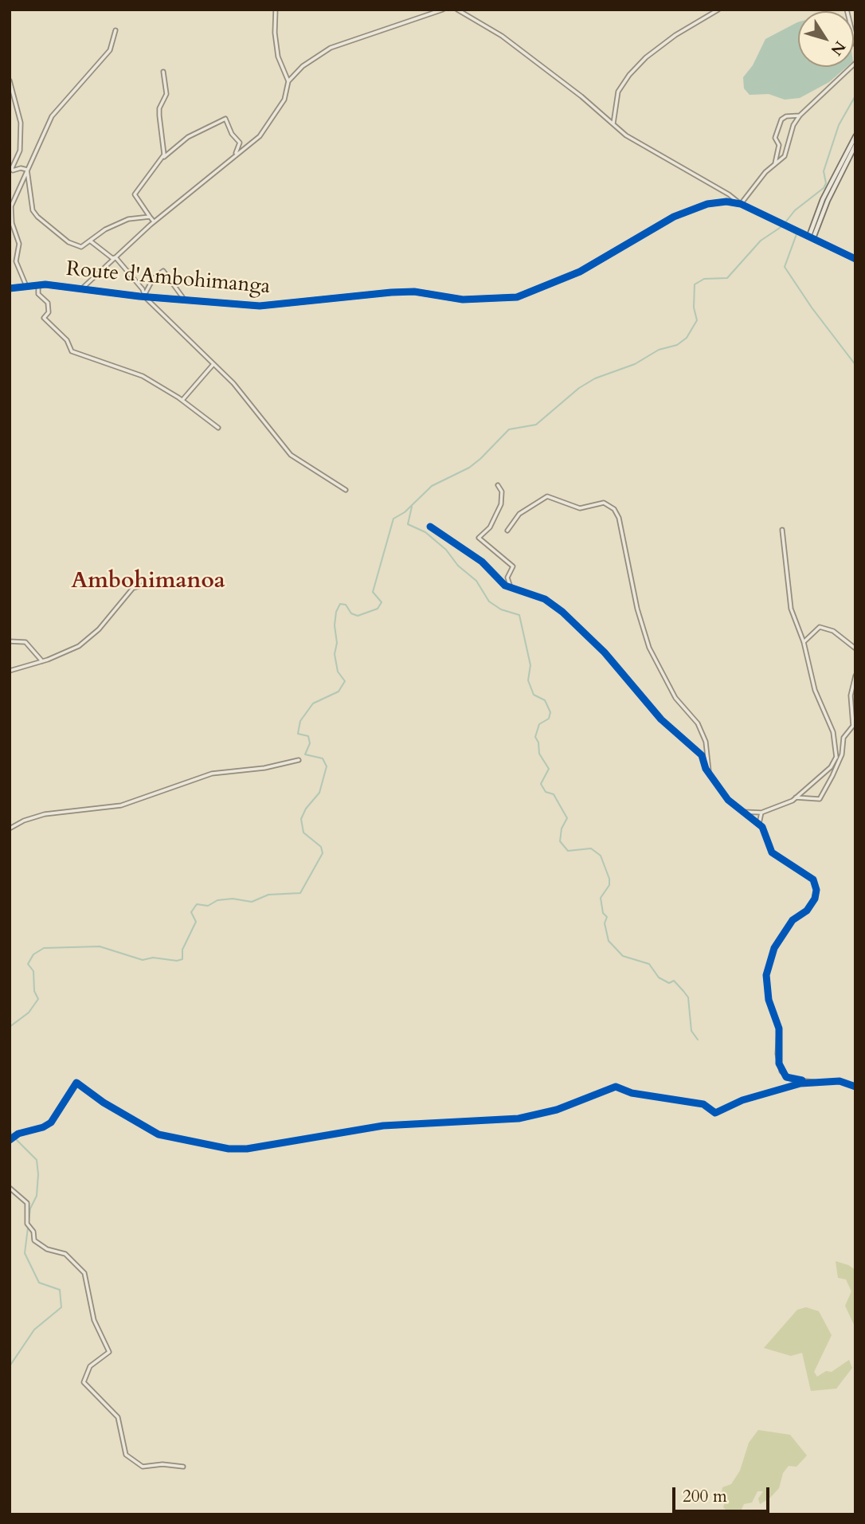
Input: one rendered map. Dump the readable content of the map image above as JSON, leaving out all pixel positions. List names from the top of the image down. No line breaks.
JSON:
{"streets":{"street":["Route d'Ambohimanga"]},"districts":["Ambohimanoa"],"scale_bar":"200 m","north":"bottom right"}
